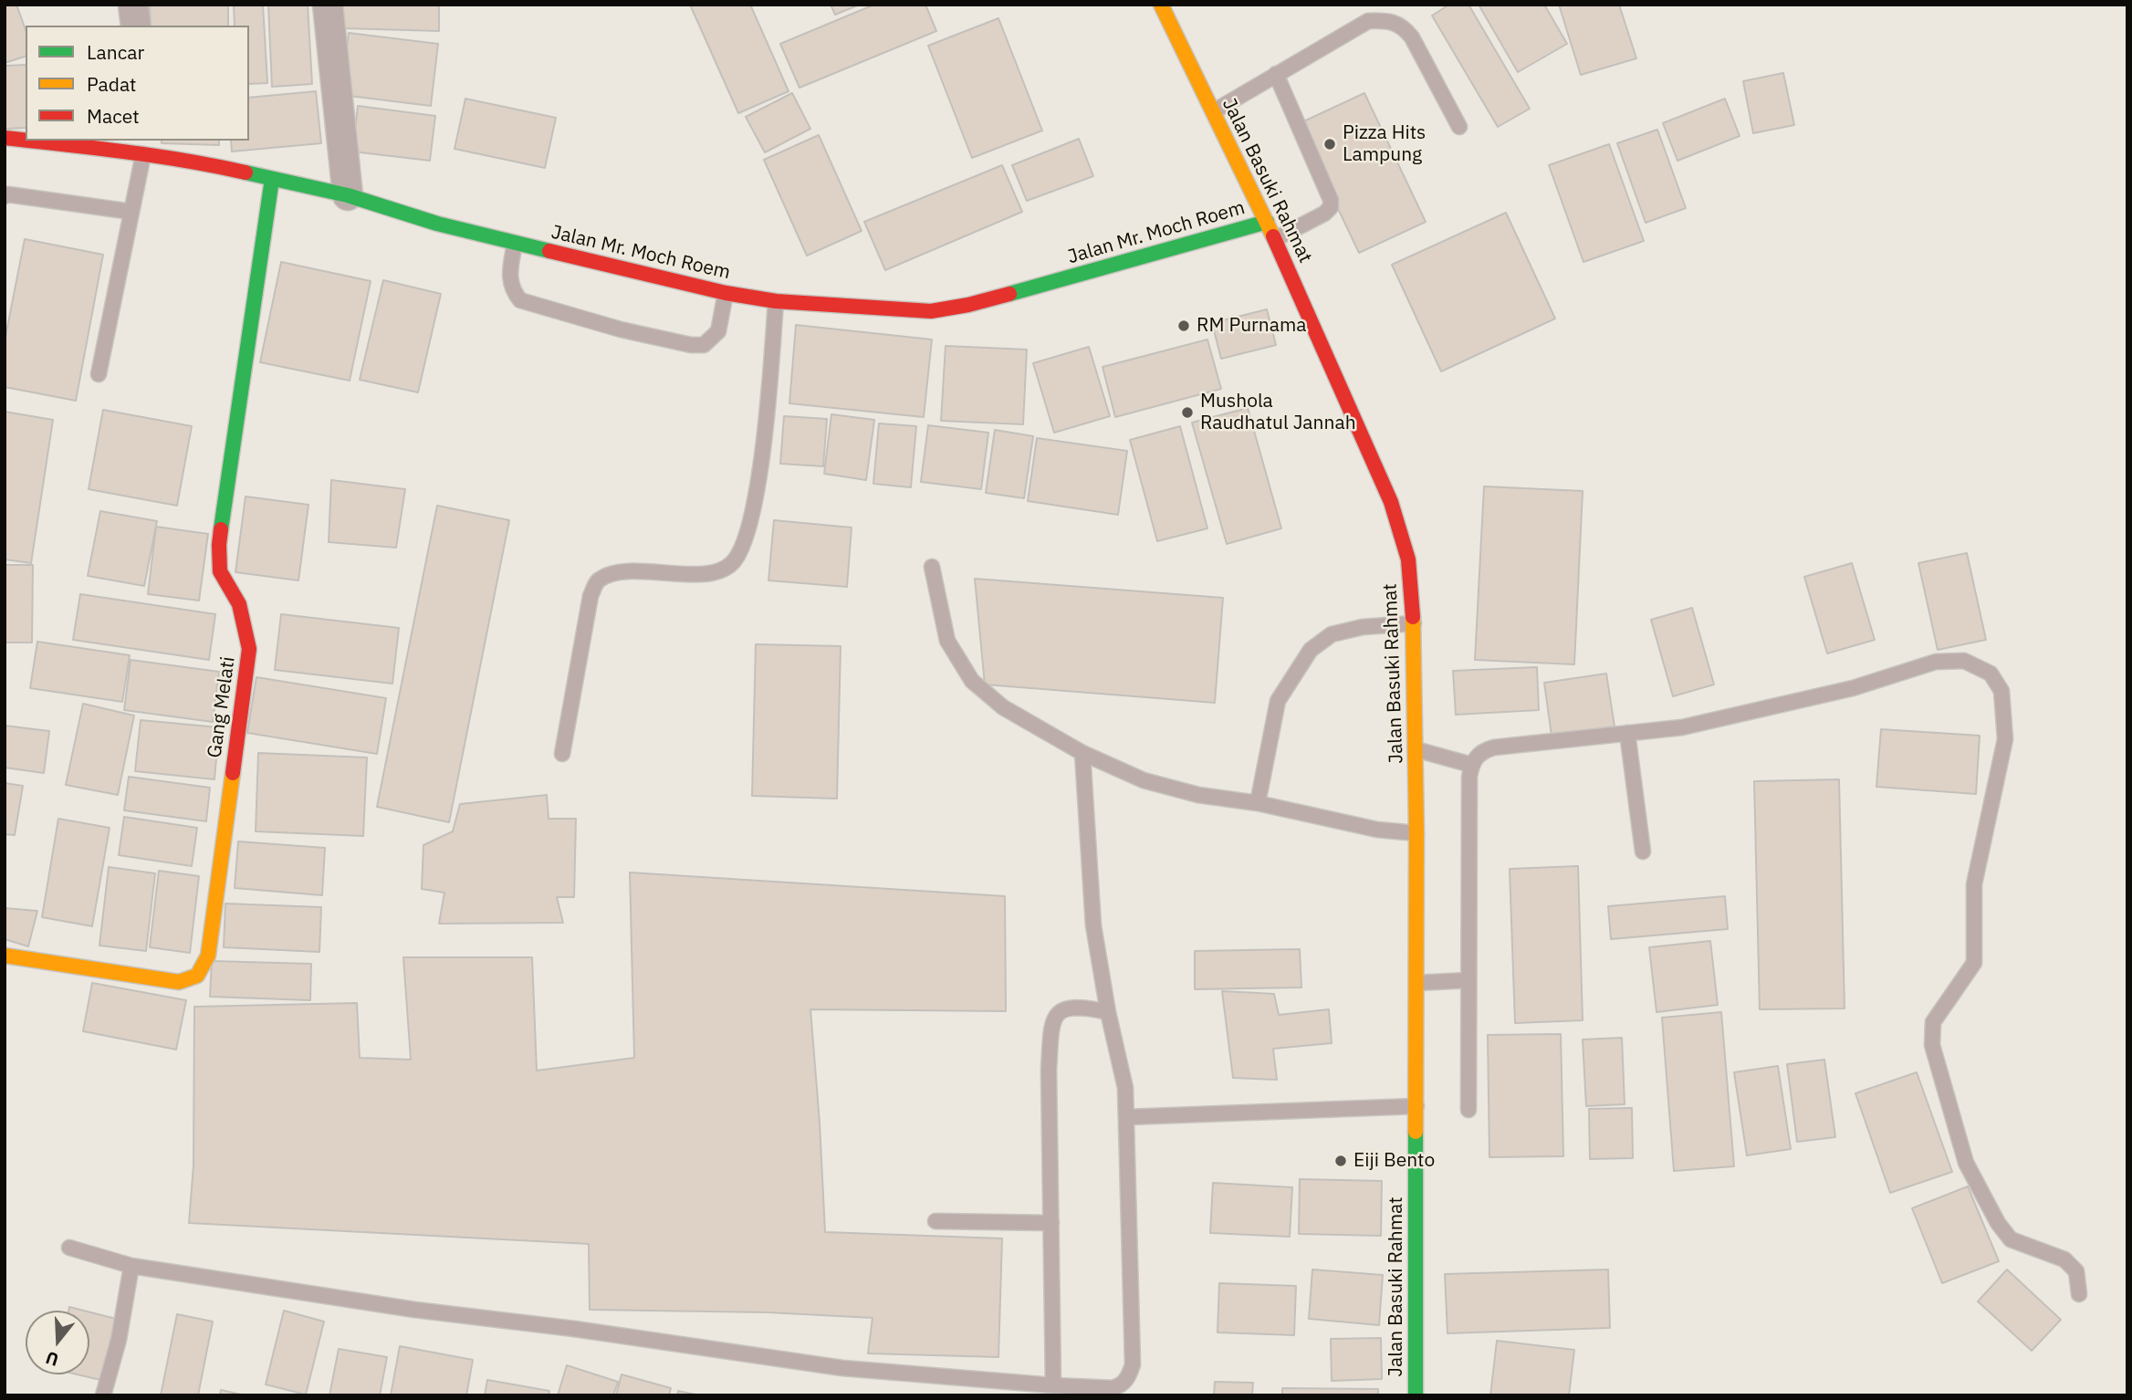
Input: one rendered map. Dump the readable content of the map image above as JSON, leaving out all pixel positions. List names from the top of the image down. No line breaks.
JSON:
{"streets":{"street":["Jalan Basuki Rahmat","Jalan Mr. Moch Roem","Gang Melati"]},"crossings":[["Jalan Basuki Rahmat","Jalan Mr. Moch Roem"],["Jalan Mr. Moch Roem","Gang Melati"]],"places":["Pizza Hits Lampung","RM Purnama","Mushola Raudhatul Jannah","Eiji Bento"],"legend":["Lancar","Padat","Macet"],"north":"bottom"}
